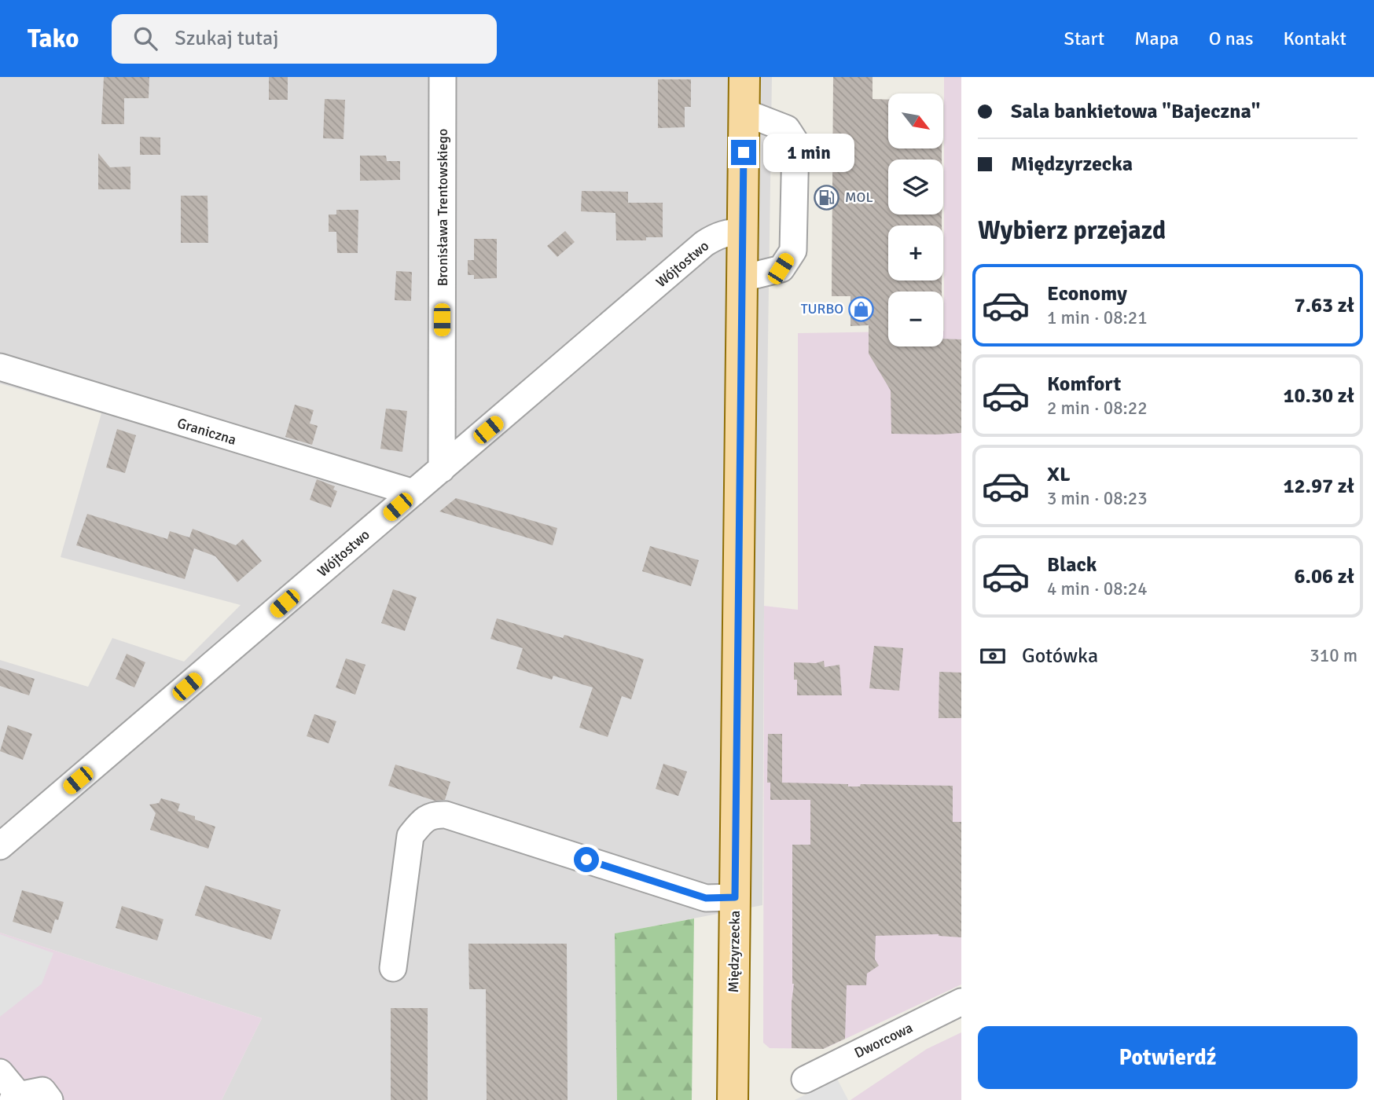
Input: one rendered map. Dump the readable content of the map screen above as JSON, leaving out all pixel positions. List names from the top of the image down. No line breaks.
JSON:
{"streets":{"main road":["Międzyrzecka"],"street":["Bronisława Trentowskiego","Wójtostwo","Graniczna","Dworcowa"]},"crossings":[["Bronisława Trentowskiego","Wójtostwo"],["Wójtostwo","Graniczna"],["Wójtostwo","Międzyrzecka"]],"places":{"fuel station":["MOL"],"shop":["TURBO"]},"north":"bottom right","page":{"header":"Tako","search":"Szukaj tutaj","nav":["Start","Mapa","O nas","Kontakt"],"banner":["Sala bankietowa \"Bajeczna\"","Międzyrzecka"],"map_buttons":["+","−"],"bubble":"1 min","heading":"Wybierz przejazd","list":[{"name":"Economy","note":"1 min · 08:21","value":"7.63 zł"},{"name":"Komfort","note":"2 min · 08:22","value":"10.30 zł"},{"name":"XL","note":"3 min · 08:23","value":"12.97 zł"},{"name":"Black","note":"4 min · 08:24","value":"6.06 zł"}],"pay":["Gotówka","310 m"],"buttons":"Potwierdź"}}
